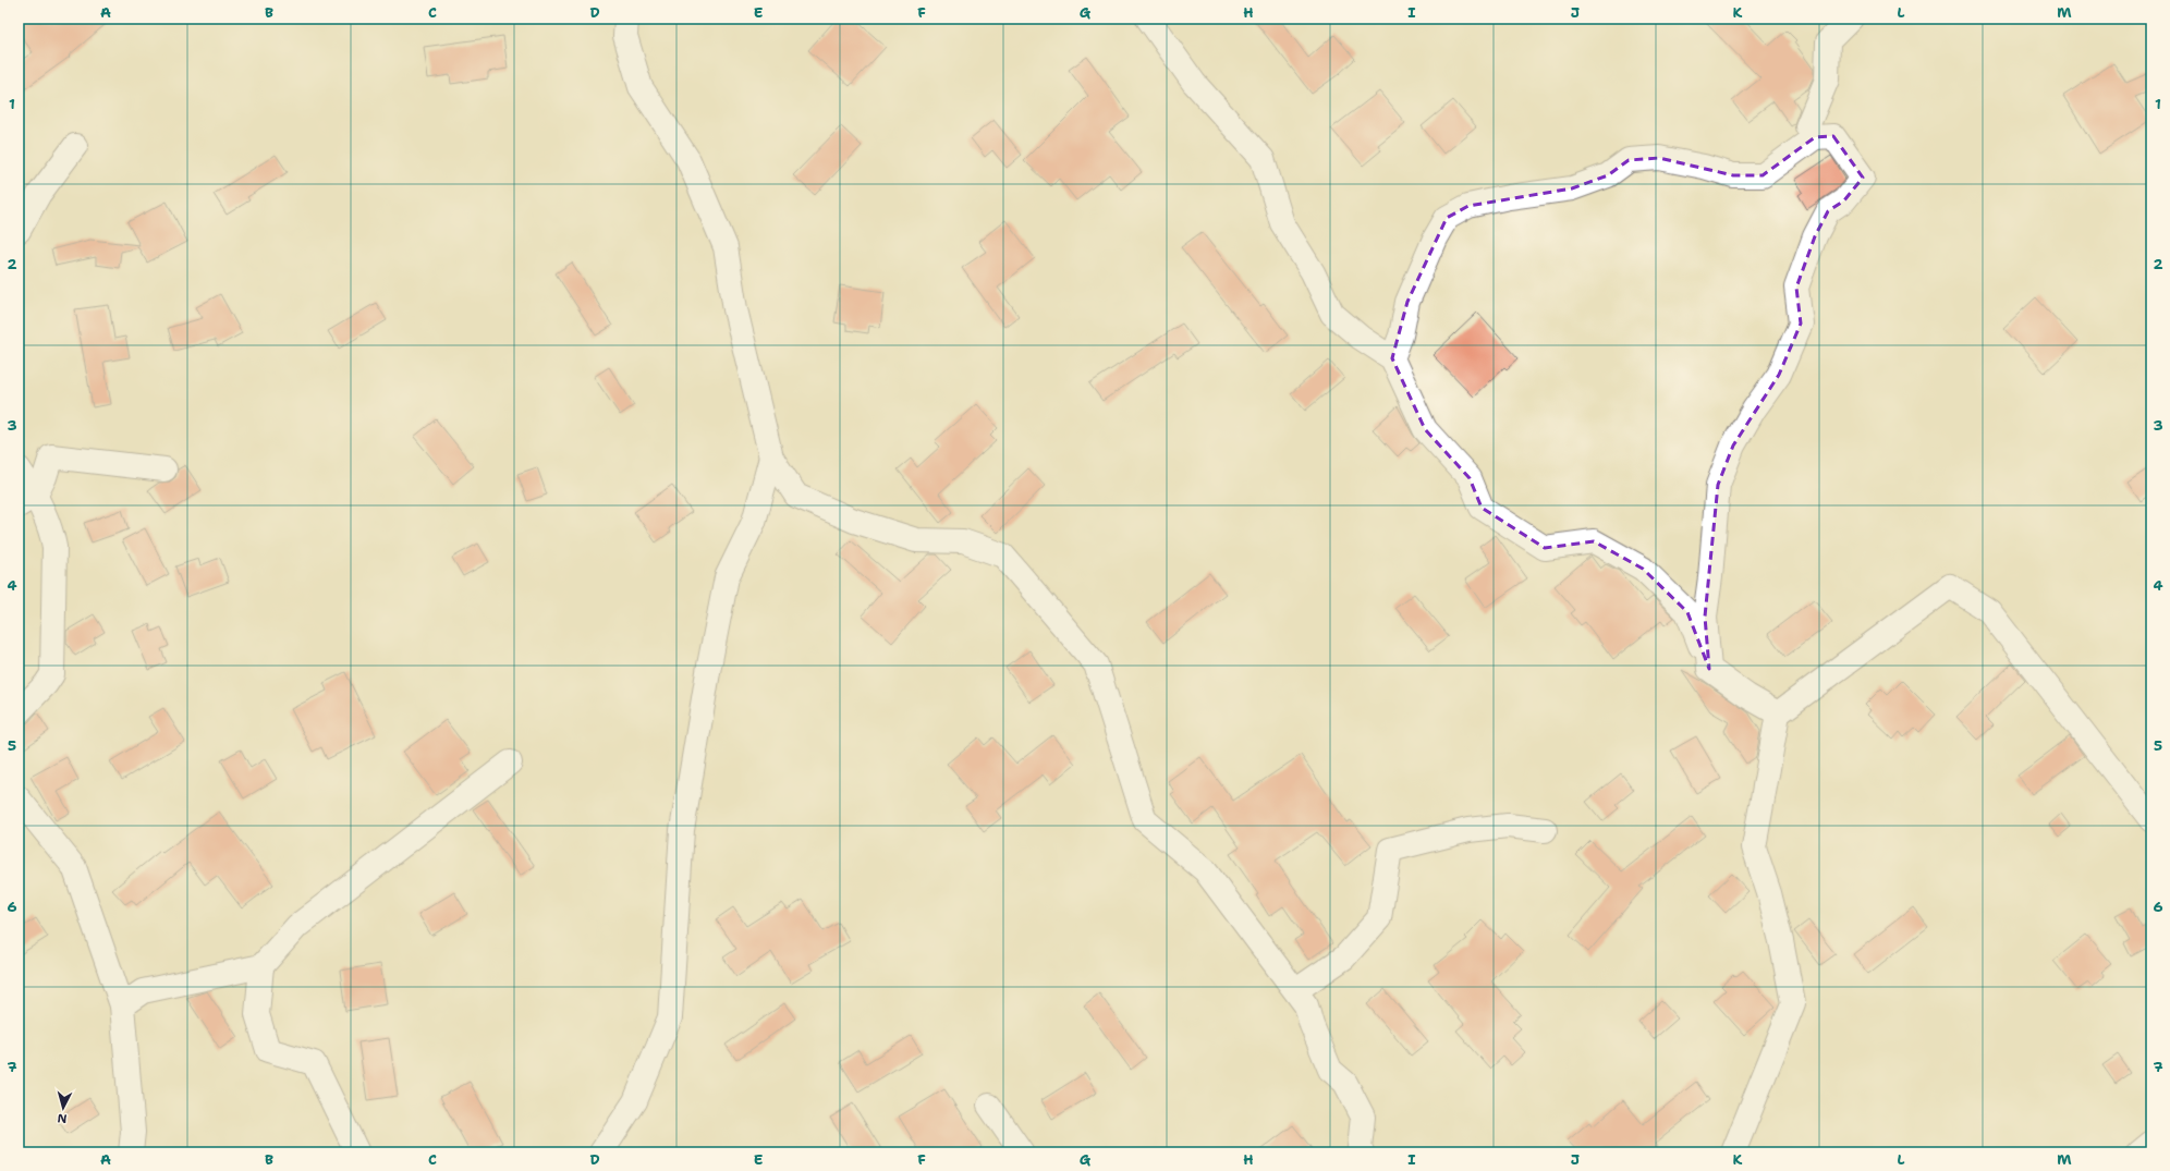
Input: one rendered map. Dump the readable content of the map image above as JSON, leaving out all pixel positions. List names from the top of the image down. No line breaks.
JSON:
{"north":"bottom","grid":{"columns":["A","B","C","D","E","F","G","H","I","J","K","L","M"],"rows":["1","2","3","4","5","6","7"]}}
